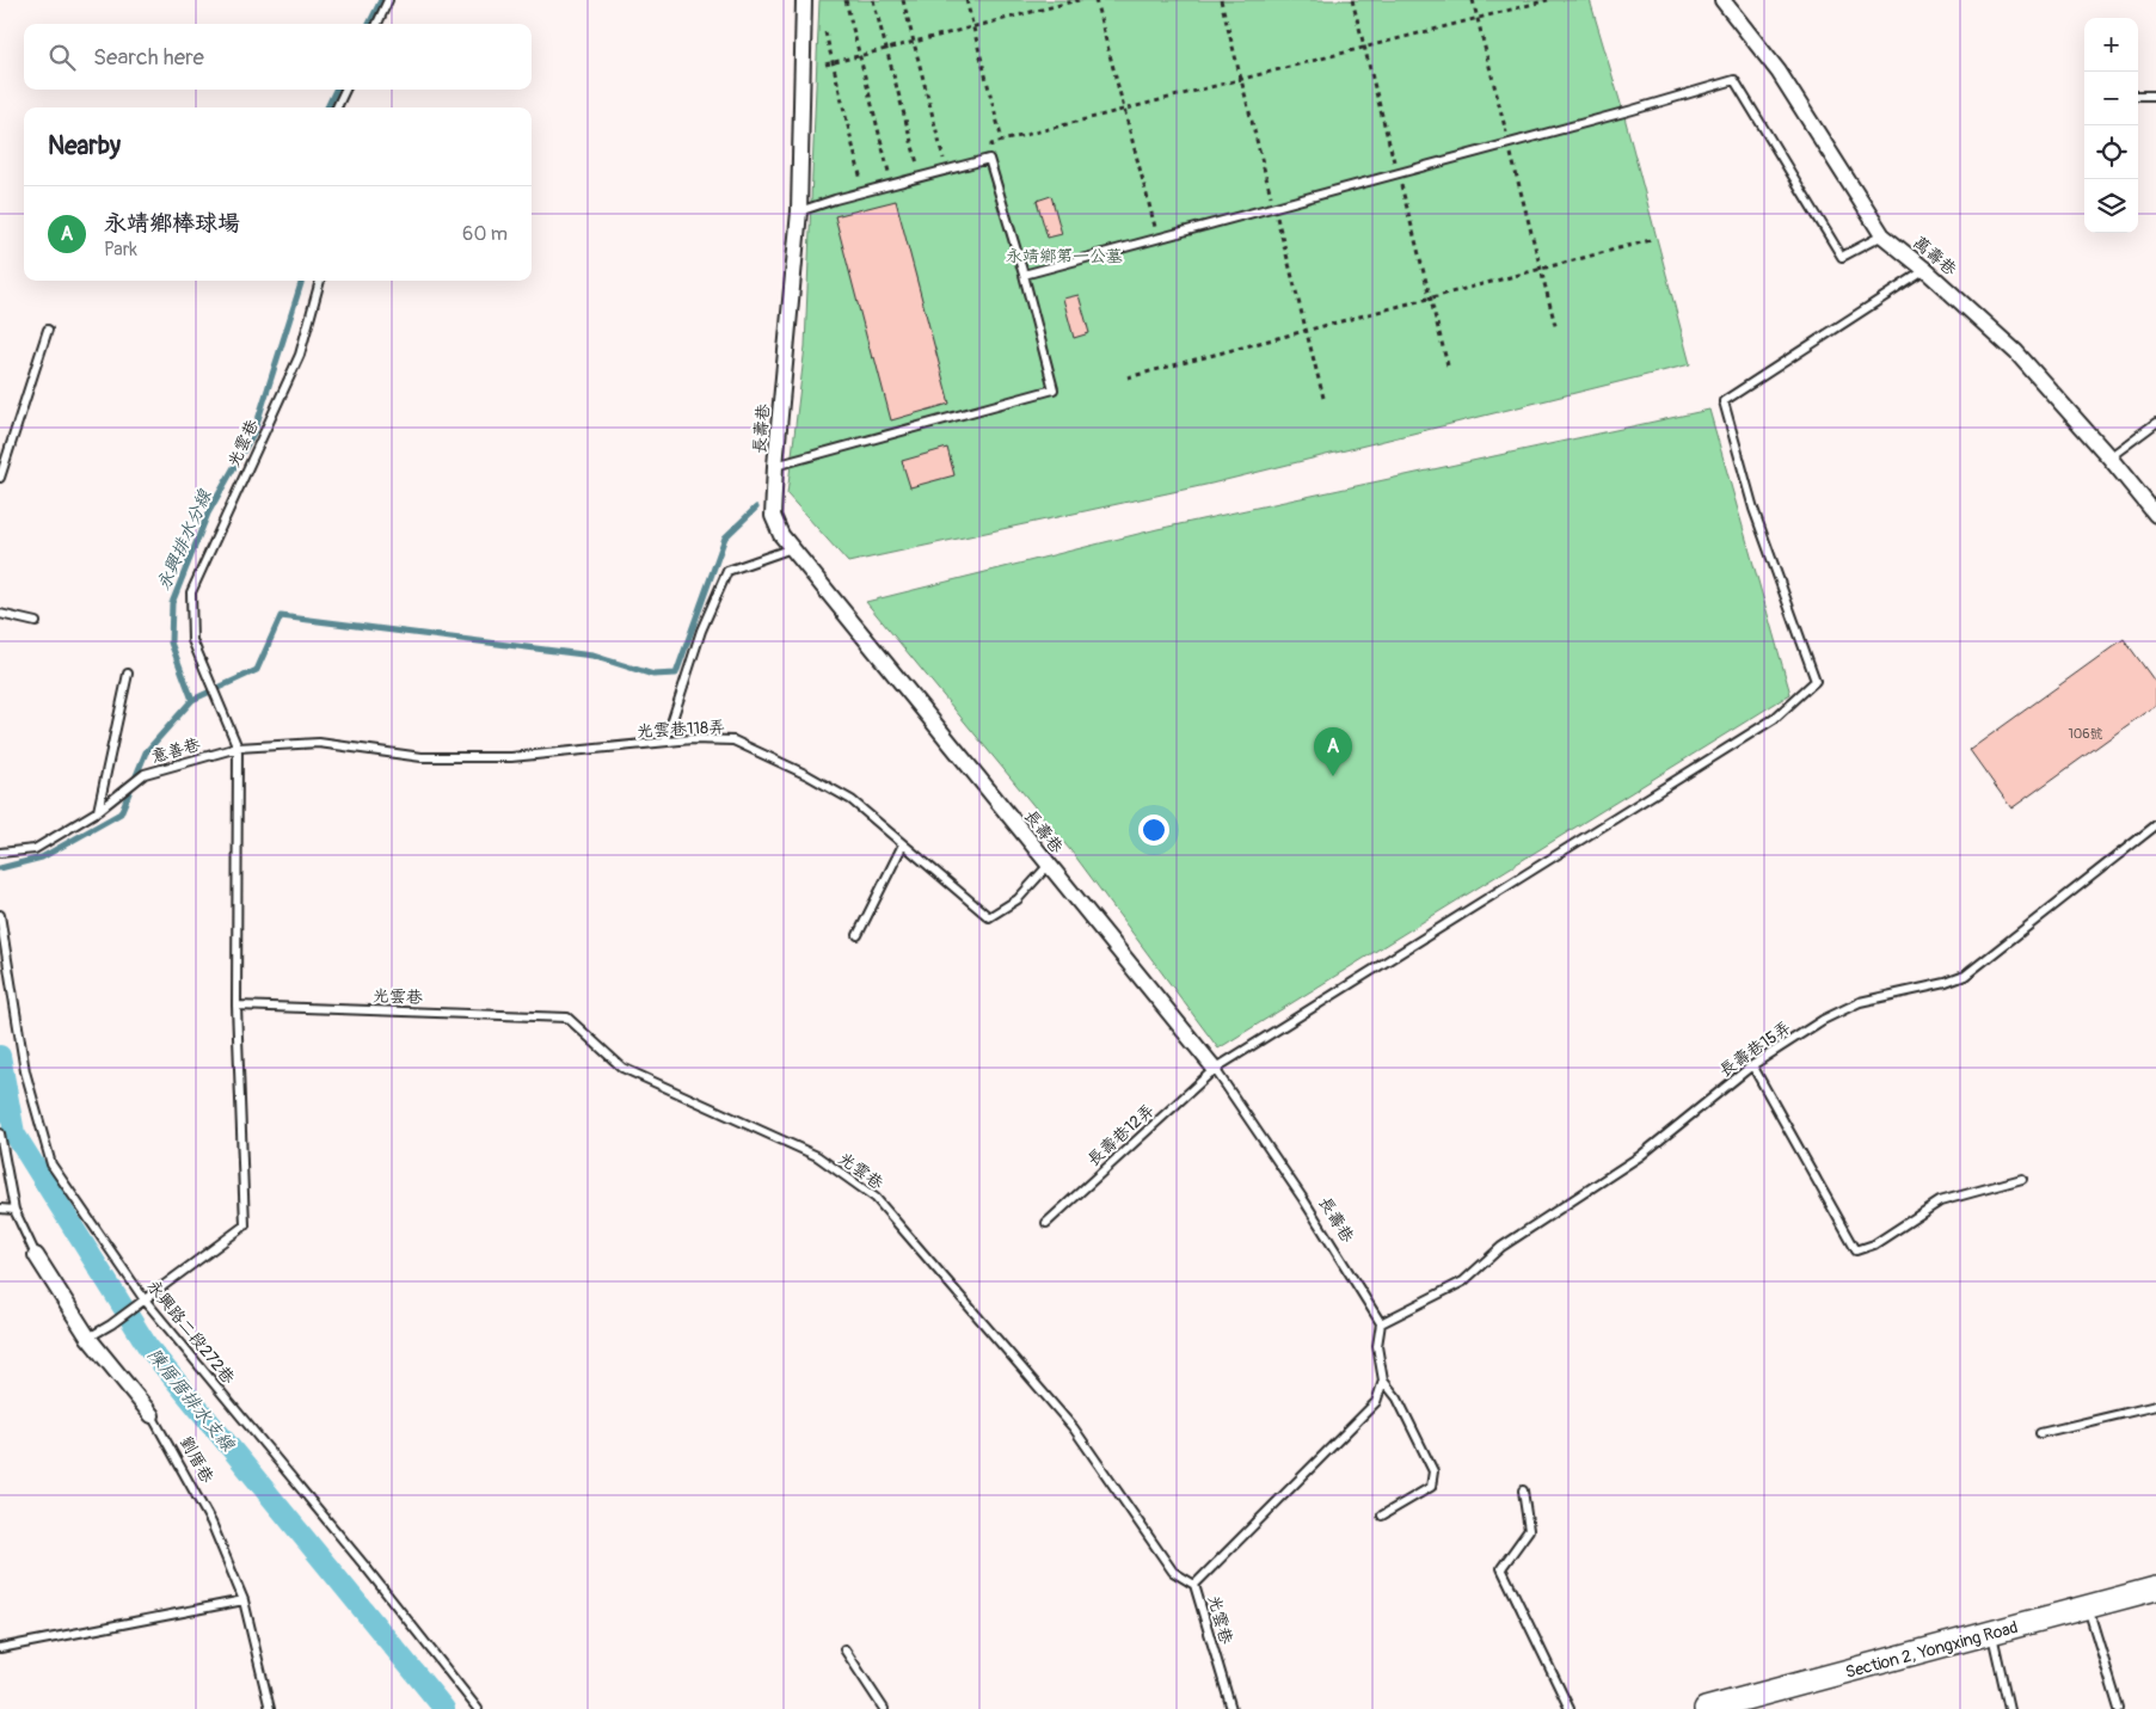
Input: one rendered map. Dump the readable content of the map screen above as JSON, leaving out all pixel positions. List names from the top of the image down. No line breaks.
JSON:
{"streets":{"street":["萬壽巷","長壽巷","劉厝巷","Section 2, Yongxing Road"],"lane":["光雲巷","光雲巷118弄","意善巷","長壽巷15弄","長壽巷12弄","永興路二段272巷"]},"crossings":[["萬壽巷","長壽巷12弄"],["長壽巷","光雲巷118弄"],["長壽巷","長壽巷15弄"],["長壽巷","長壽巷12弄"],["光雲巷","光雲巷118弄"],["光雲巷","意善巷"],["光雲巷","永興路二段272巷"],["光雲巷","劉厝巷"],["光雲巷118弄","意善巷"]],"water":["永興排水分線","陳厝厝排水支線"],"parks":["永靖鄉第一公墓"],"house_numbers":["106號"],"page":{"map_buttons":["+","−"],"search":"Search here","heading":"Nearby","list":[{"mark":"A","name":"永靖鄉棒球場","note":"Park","value":"60 m"}],"pins":"A"}}
